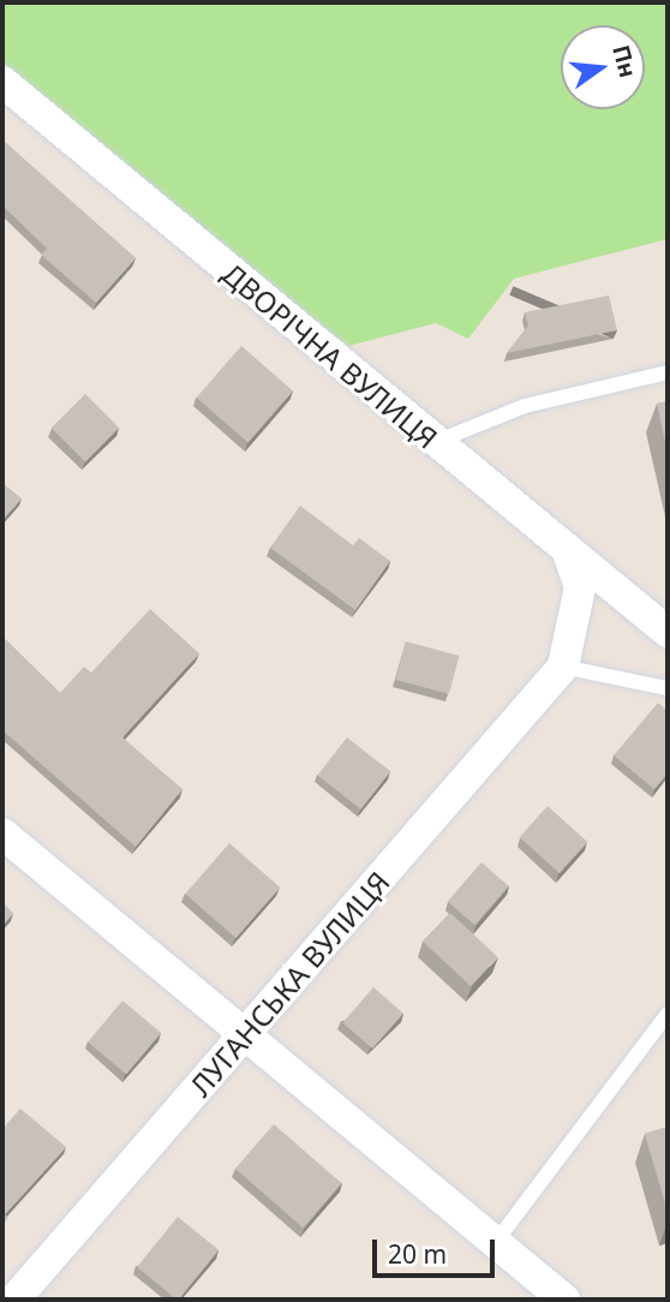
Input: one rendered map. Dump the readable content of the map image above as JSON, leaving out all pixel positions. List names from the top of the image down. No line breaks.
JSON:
{"streets":{"street":["ДВОРІЧНА ВУЛИЦЯ","ЛУГАНСЬКА ВУЛИЦЯ"]},"scale_bar":"20 m","north":"right"}
